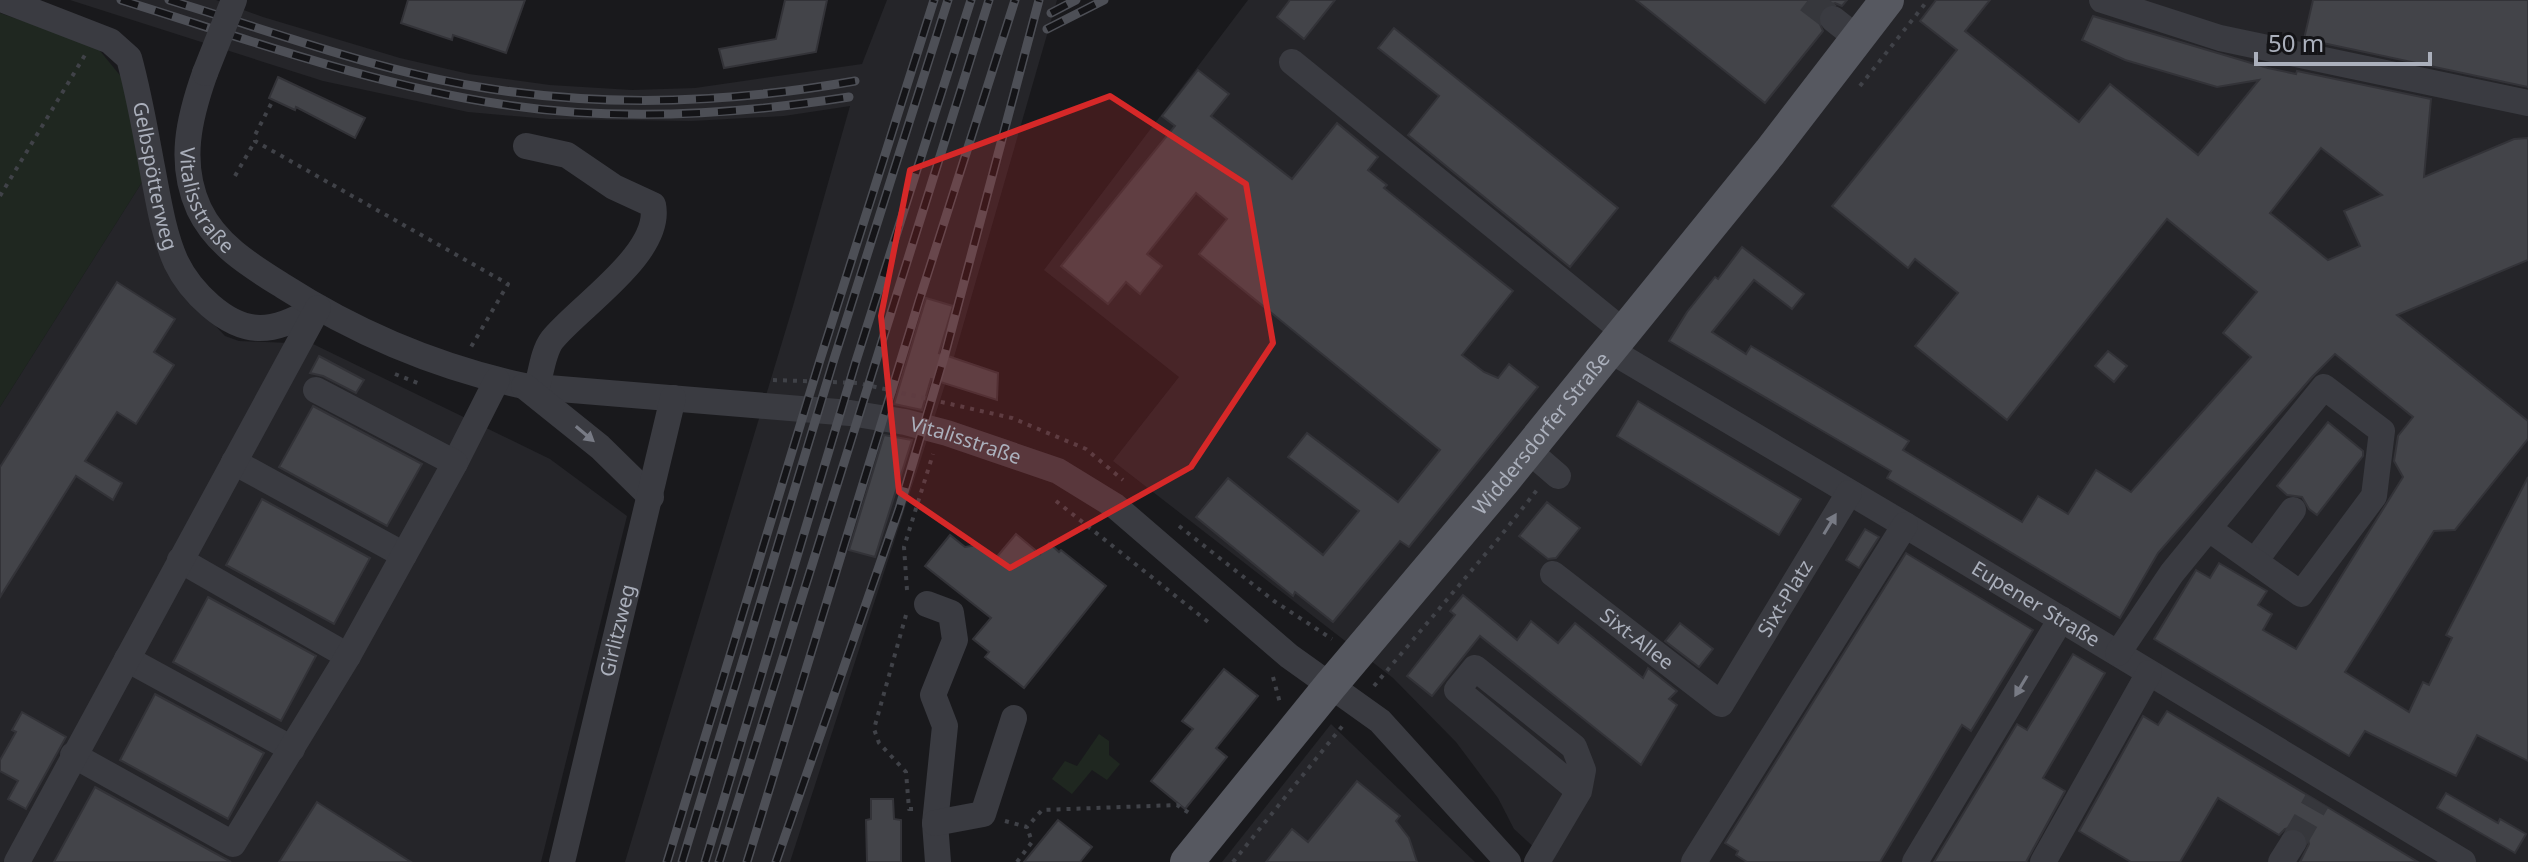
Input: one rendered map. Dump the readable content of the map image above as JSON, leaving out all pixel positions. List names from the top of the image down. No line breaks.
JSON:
{"streets":{"main road":["Widdersdorfer Straße"],"street":["Gelbspötterweg","Vitalisstraße","Sixt-Platz","Eupener Straße","Girlitzweg","Sixt-Allee"]},"crossings":[["Gelbspötterweg","Vitalisstraße"],["Vitalisstraße","Widdersdorfer Straße"],["Vitalisstraße","Girlitzweg"],["Widdersdorfer Straße","Eupener Straße"],["Sixt-Platz","Eupener Straße"],["Sixt-Platz","Sixt-Allee"]],"scale_bar":"50 m"}
